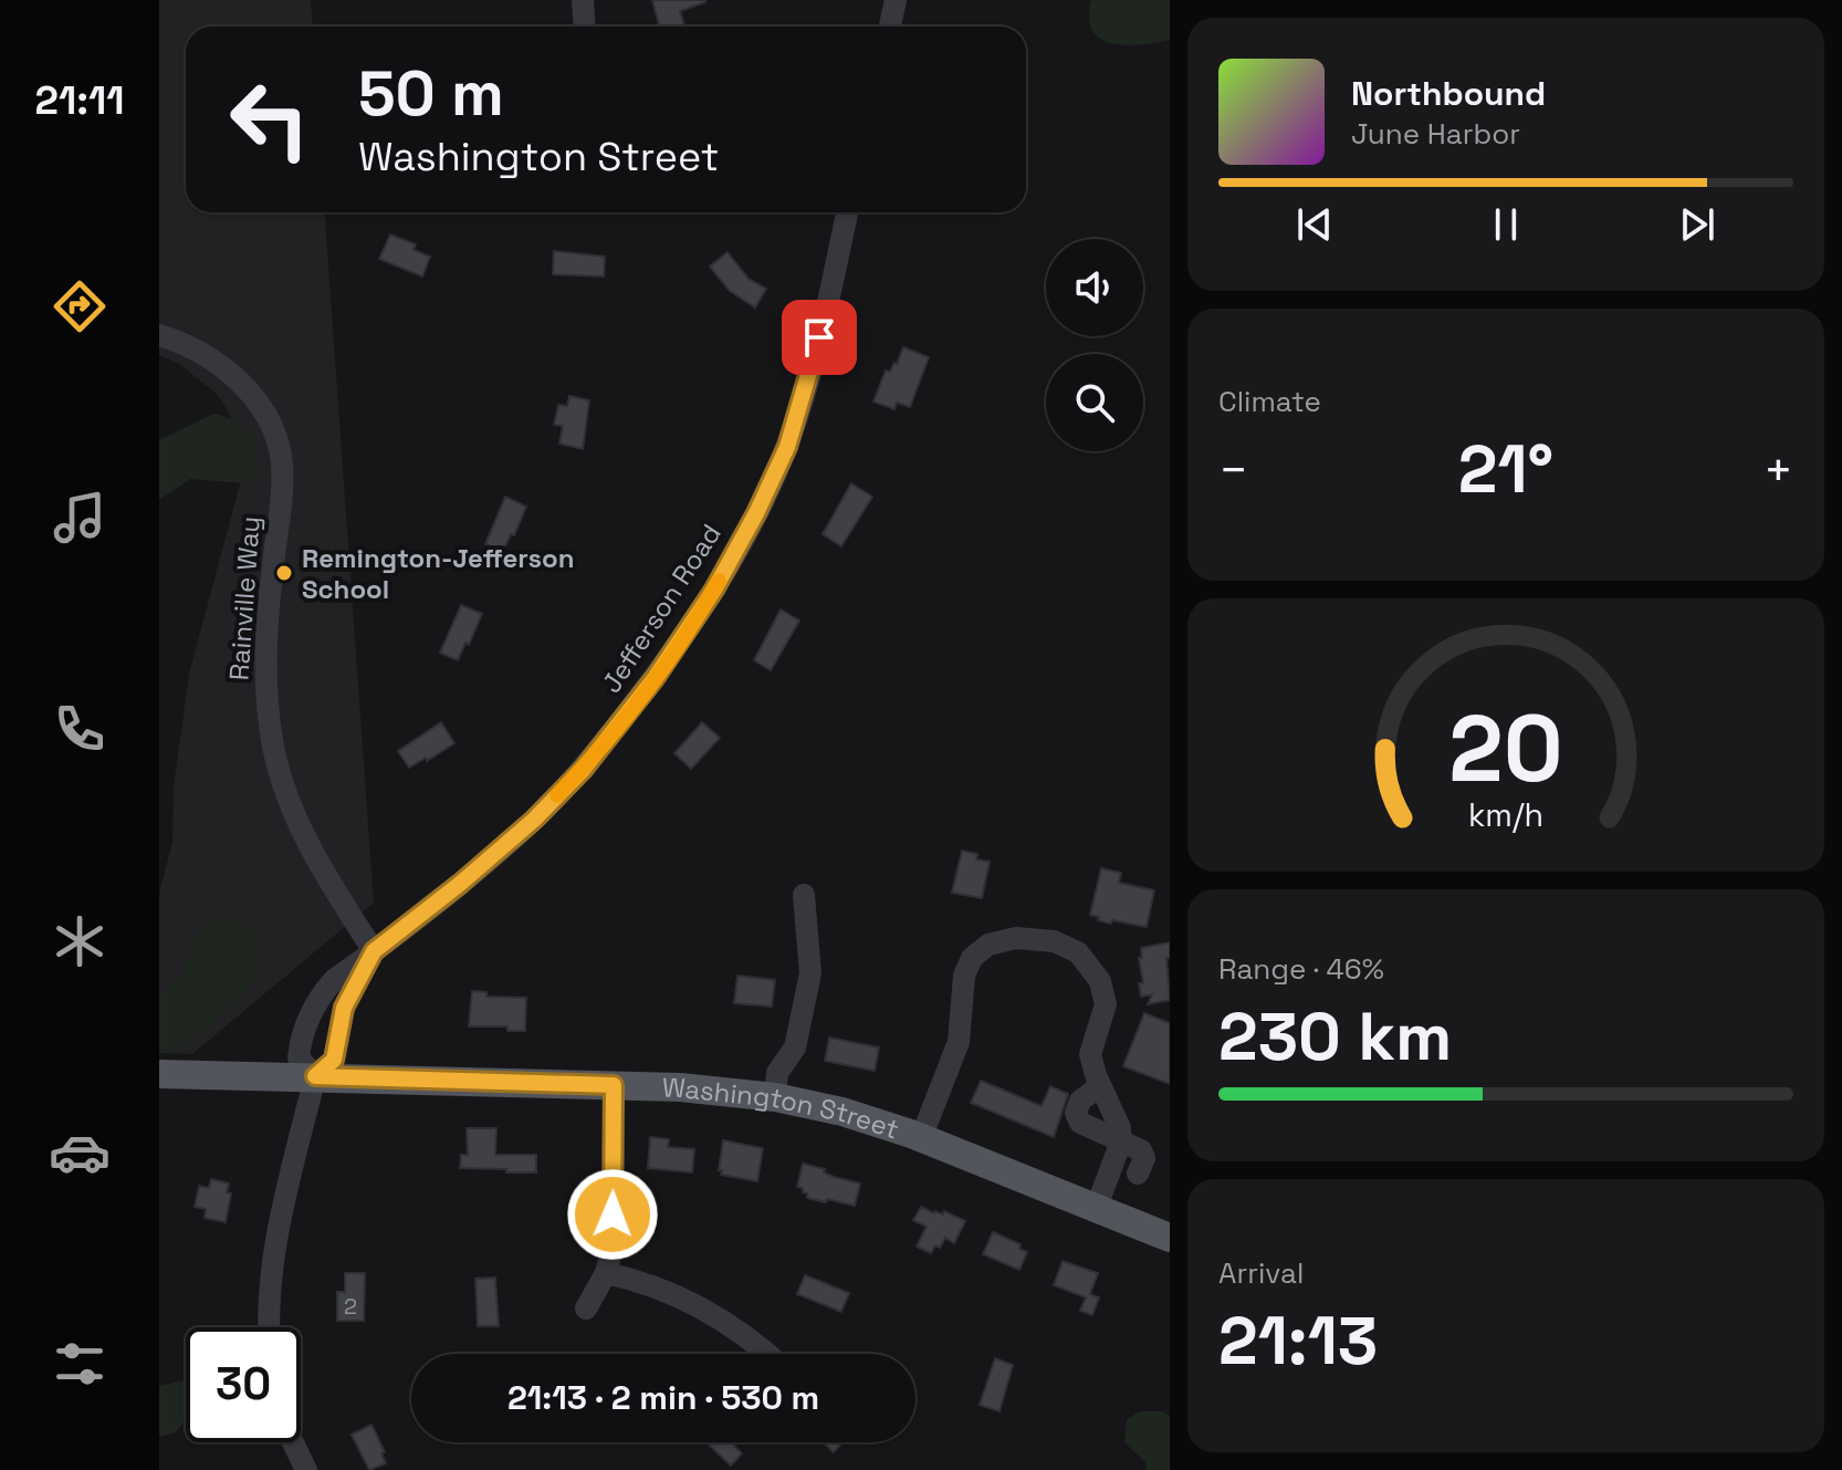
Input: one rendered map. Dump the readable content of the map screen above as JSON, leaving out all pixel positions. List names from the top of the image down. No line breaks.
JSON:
{"streets":{"main road":["Washington Street"],"street":["Rainville Way","Jefferson Road"]},"crossings":[["Rainville Way","Jefferson Road"],["Jefferson Road","Washington Street"]],"places":["Remington-Jefferson School"],"house_numbers":["2"],"page":{"tabs":"21:11","turn":["50 m","Washington Street"],"song":["Northbound","June Harbor"],"tile":["Climate",["Range · 46%","230 km"],["Arrival","21:13"]],"heat":["−","21°","+"],"limit":"30","trip":"21:13 · 2 min · 530 m","gauge":["20","km/h"]}}
